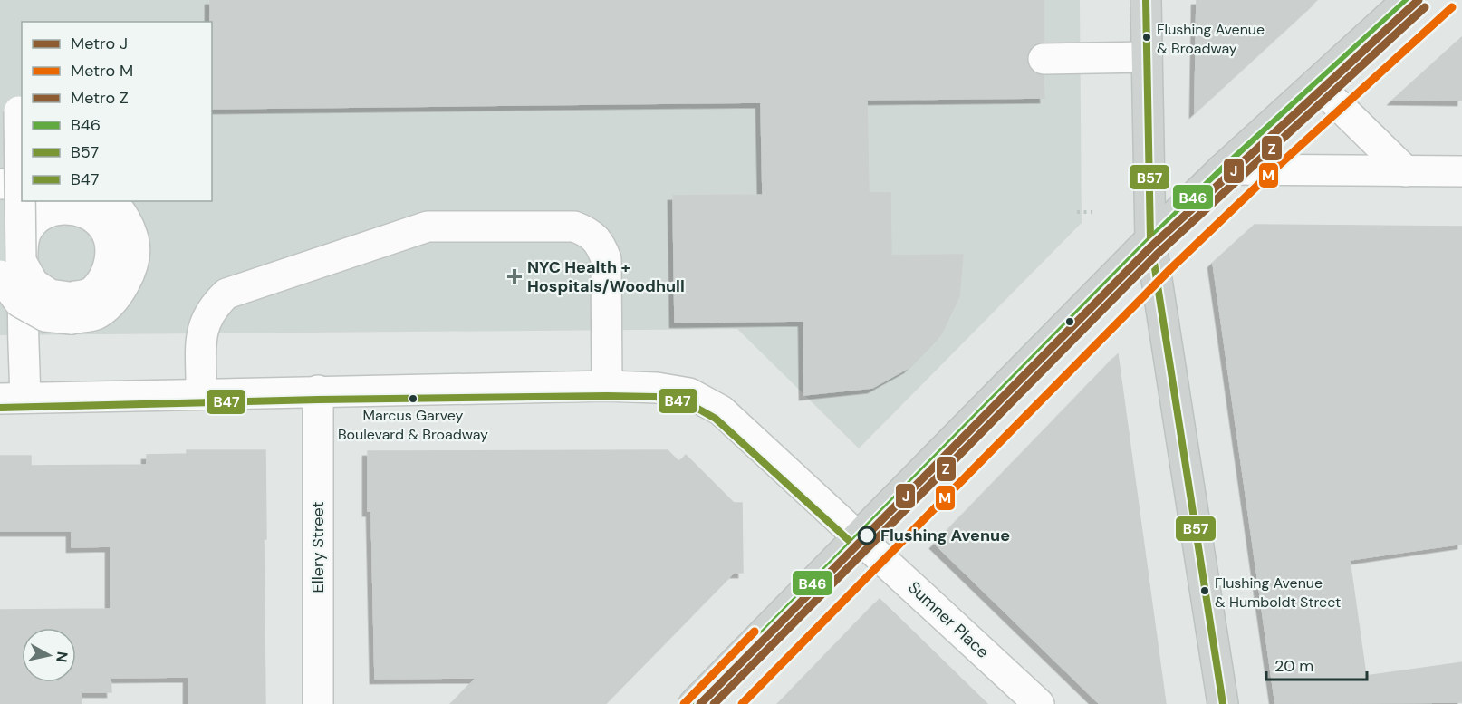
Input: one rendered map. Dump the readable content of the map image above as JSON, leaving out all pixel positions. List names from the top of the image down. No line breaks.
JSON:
{"streets":{"street":["Ellery Street","Sumner Place"]},"crossings":[["Ellery Street","Sumner Place"]],"places":{"other":["Flushing Avenue & Broadway","Marcus Garvey Boulevard & Broadway","Flushing Avenue","Flushing Avenue & Humboldt Street"],"health":["NYC Health + Hospitals/Woodhull"]},"lines":["metro line J","transit line B46","transit line B57","metro line M","metro line Z","transit line B47"],"legend":["Metro J","Metro M","Metro Z","B46","B57","B47"],"scale_bar":"20 m","north":"right"}
